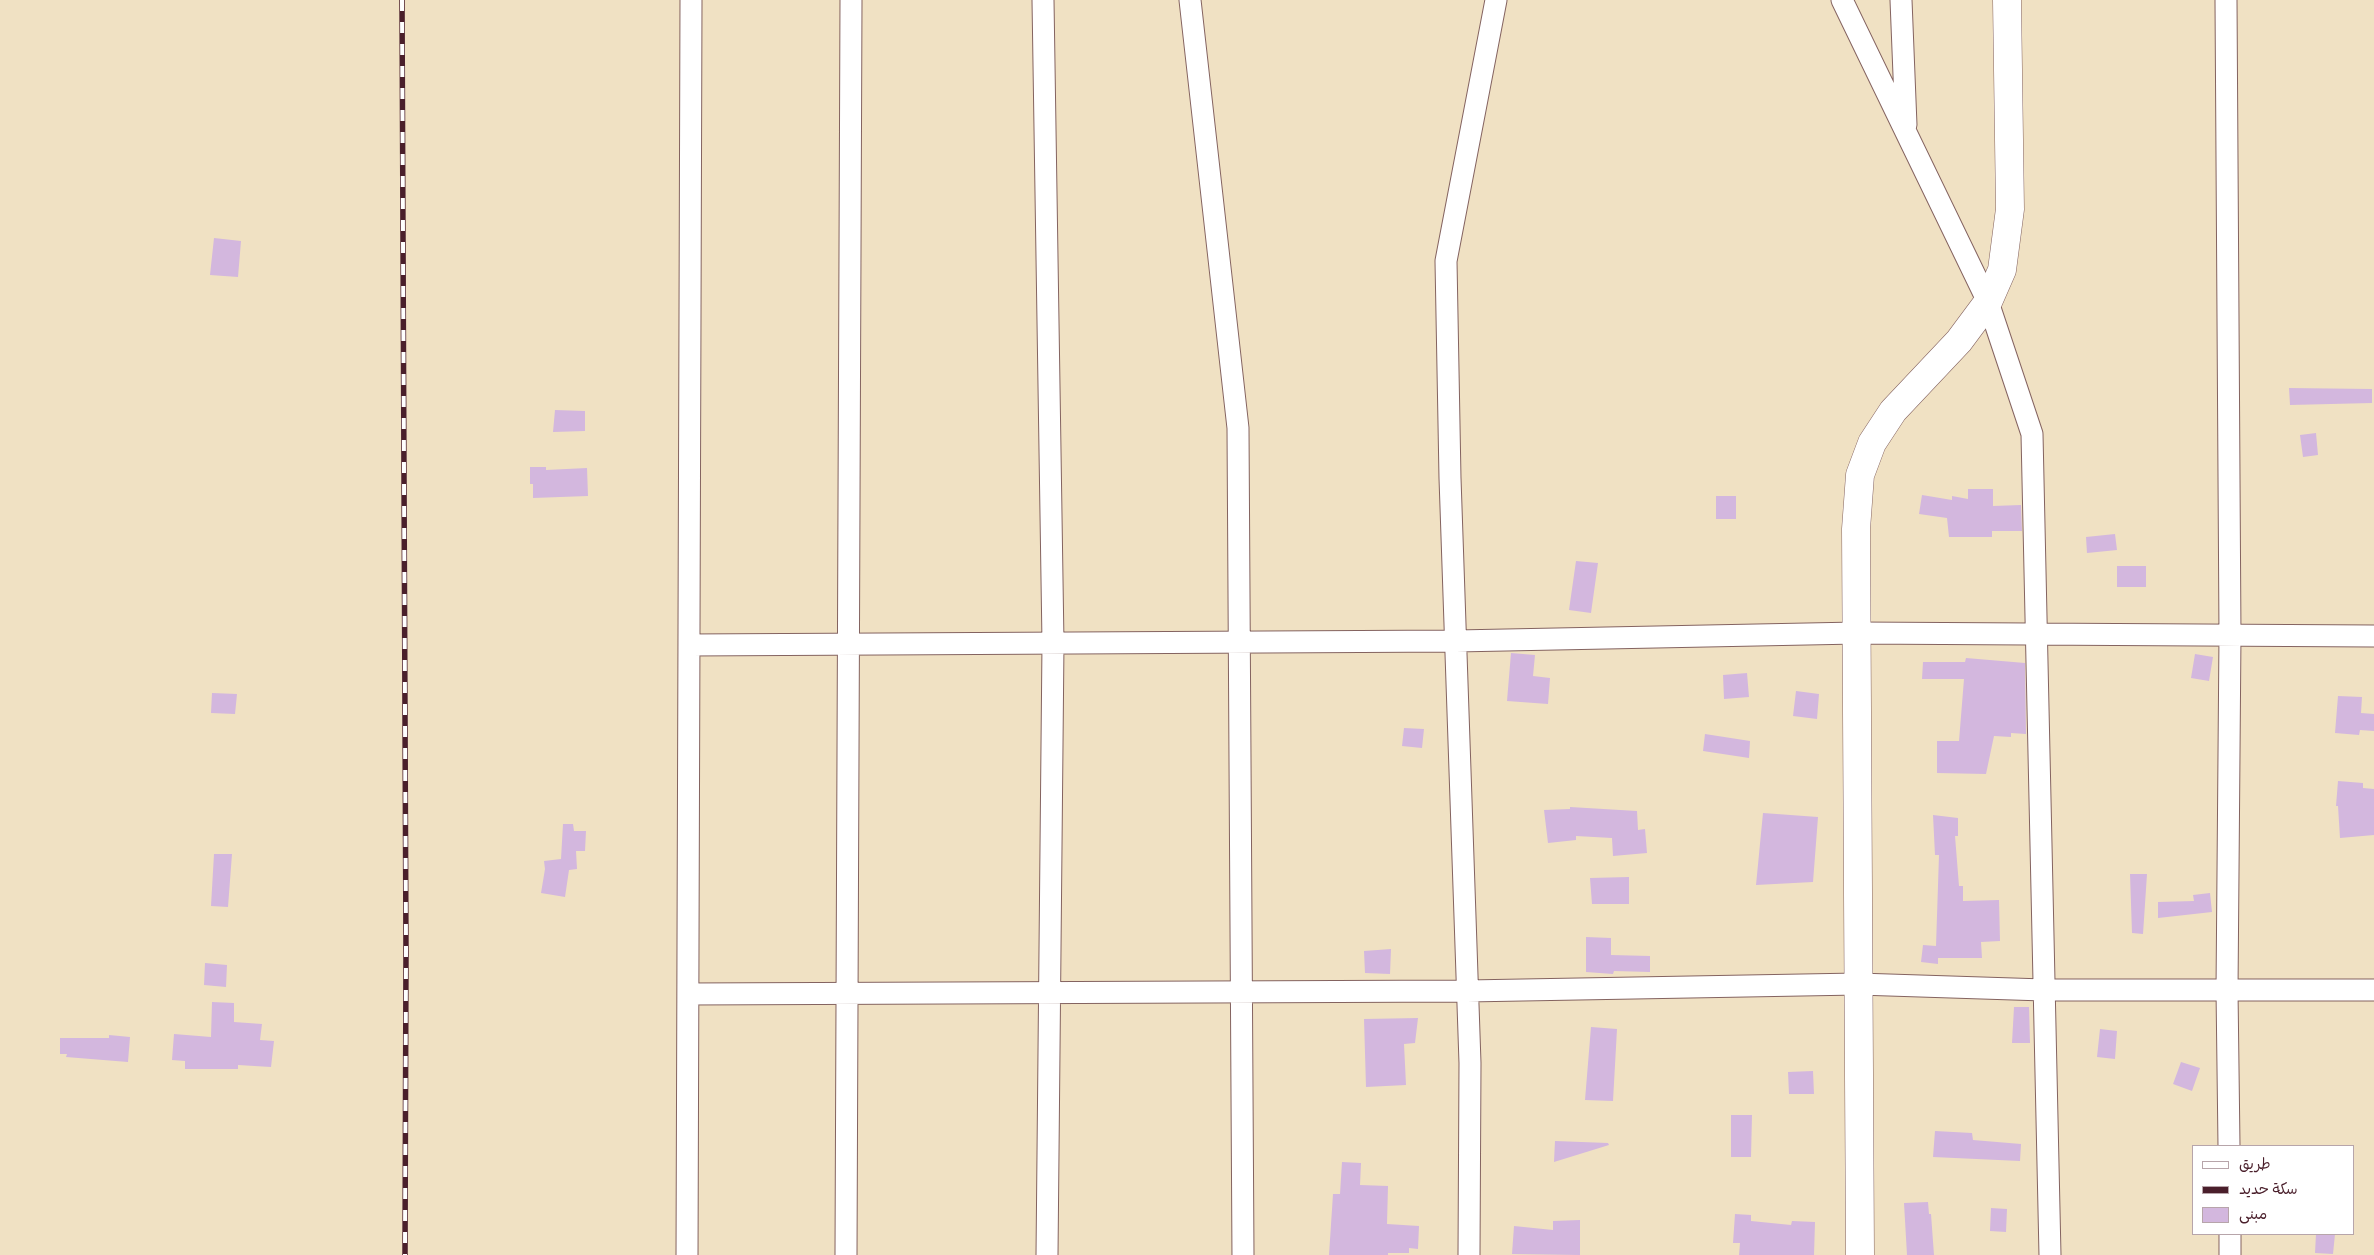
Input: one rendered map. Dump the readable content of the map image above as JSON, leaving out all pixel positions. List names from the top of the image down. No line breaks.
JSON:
{"legend":["طريق","سكة حديد","مبنى"]}
